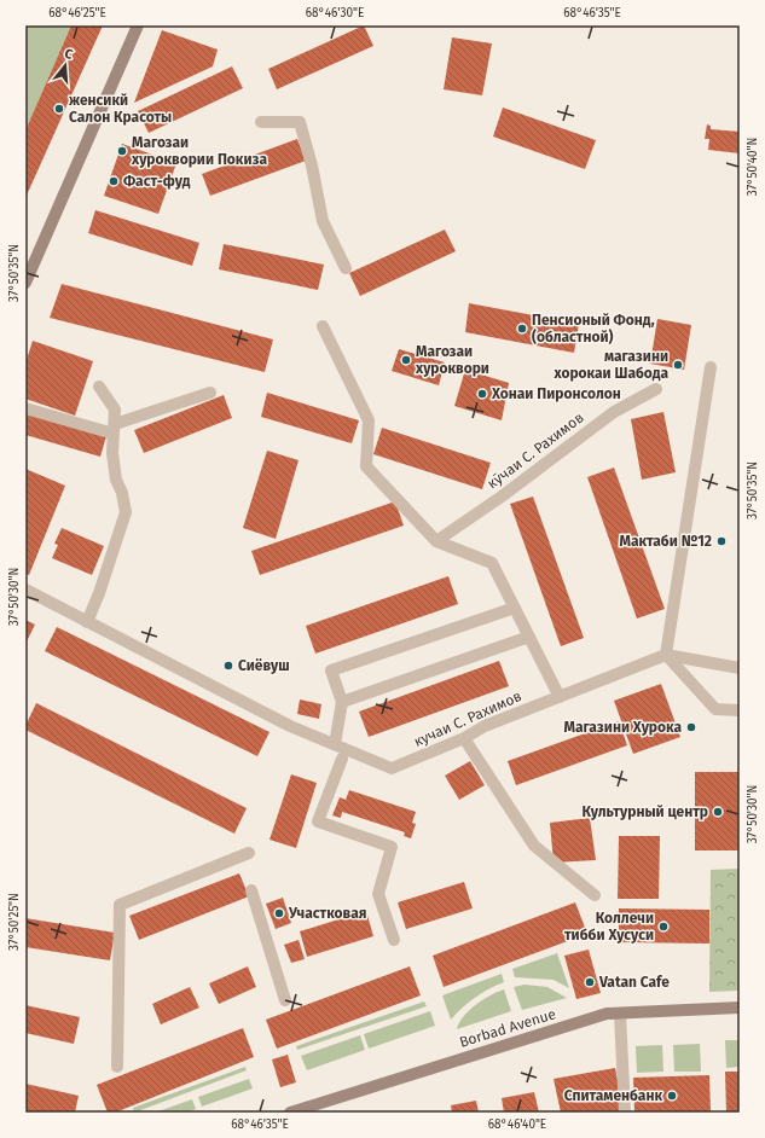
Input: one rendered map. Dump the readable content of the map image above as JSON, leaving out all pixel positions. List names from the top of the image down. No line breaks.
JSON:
{"streets":{"street":["кӯчаи С. Рахимов","кучаи С. Рахимов","Borbad Avenue"]},"places":["женсикй Салон Красоты","Магозаи хуроквории Покиза","Фаст-фуд","Пенсионый Фонд, (областной)","Магозаи хуроквори","магазини хорокаи Шабода","Хонаи Пиронсолон","Мактаби №12","Сиёвуш","Магазини Хурока","Культурный центр","Участковая","Коллечи тибби Хусуси","Vatan Cafe","Спитаменбанк"],"north":"top","coordinates":["68°46'25\"E","68°46'30\"E","68°46'35\"E","37°50'40\"N","37°50'35\"N","37°50'30\"N","37°50'25\"N","68°46'40\"E"]}
